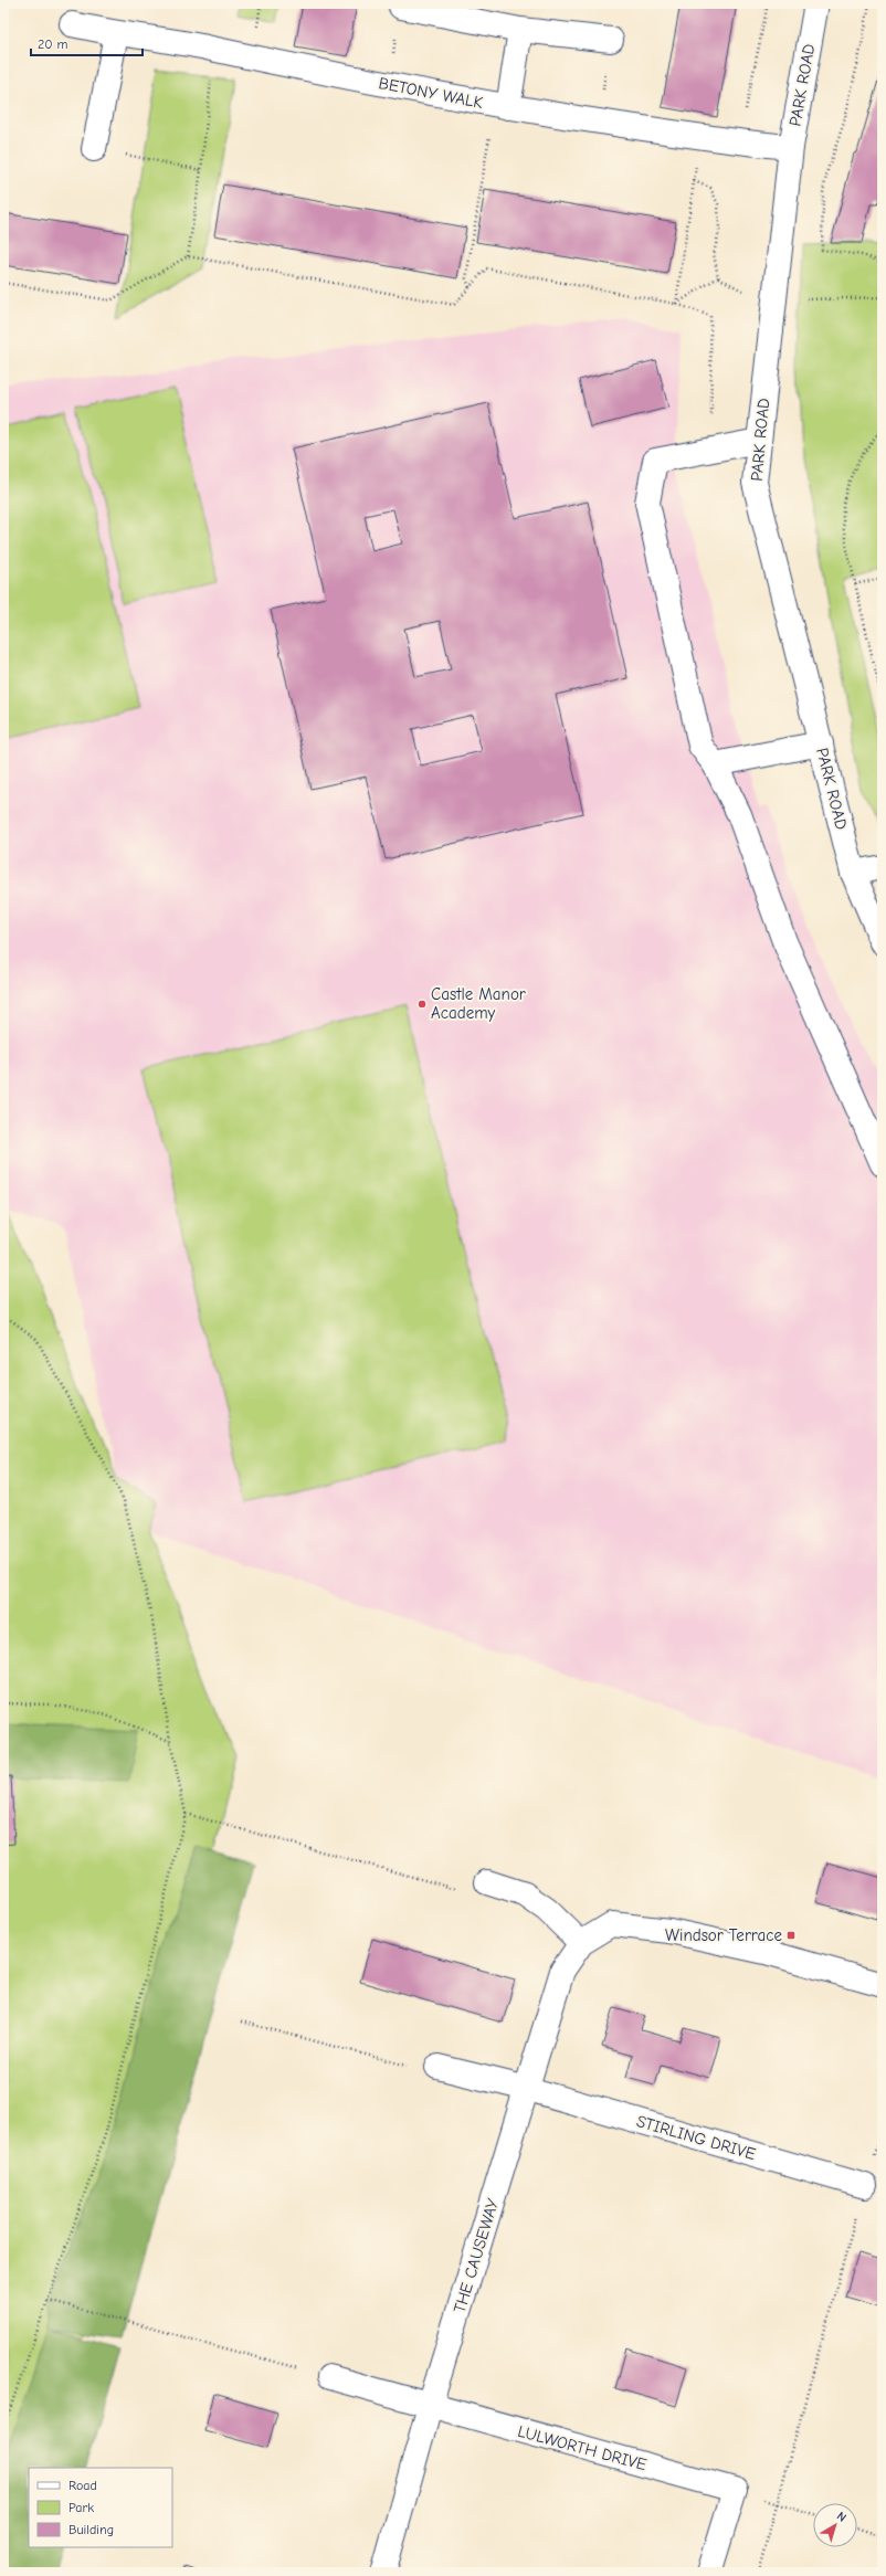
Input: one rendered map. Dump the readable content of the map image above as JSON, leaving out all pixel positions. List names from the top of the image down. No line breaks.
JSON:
{"streets":{"street":["PARK ROAD","BETONY WALK","STIRLING DRIVE","THE CAUSEWAY","LULWORTH DRIVE"]},"crossings":[["PARK ROAD","BETONY WALK"],["STIRLING DRIVE","THE CAUSEWAY"],["THE CAUSEWAY","LULWORTH DRIVE"]],"places":{"other":["Castle Manor Academy"],"transit":["Windsor Terrace"]},"legend":["Road","Park","Building"],"scale_bar":"20 m","north":"top right"}
